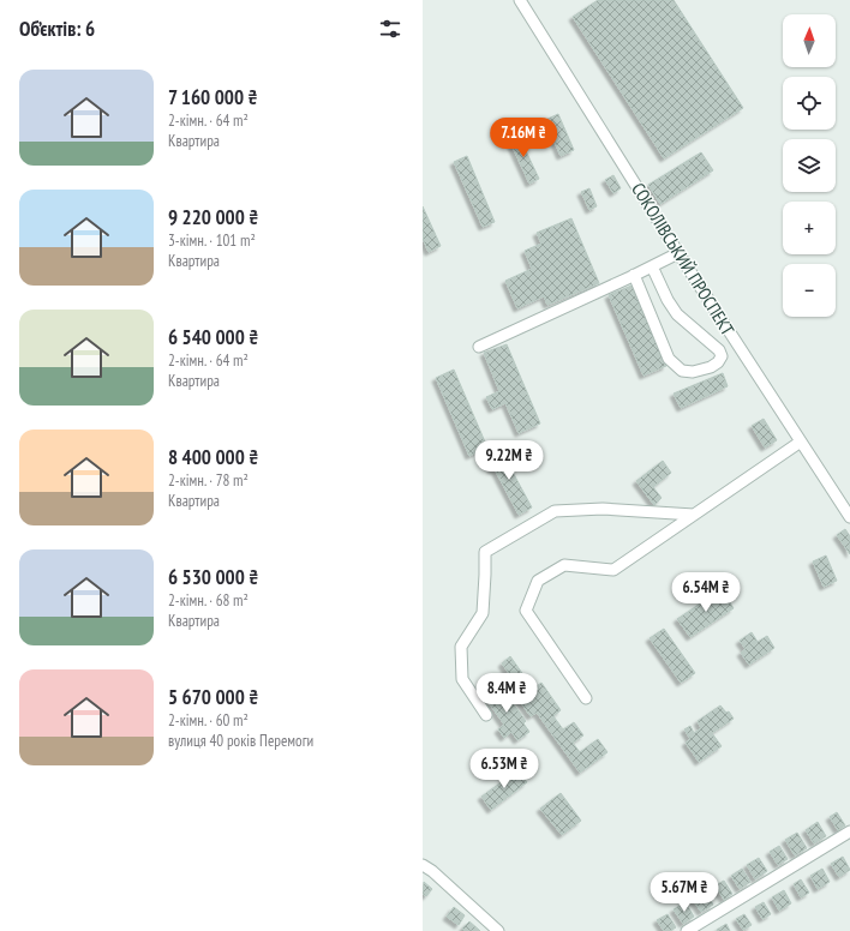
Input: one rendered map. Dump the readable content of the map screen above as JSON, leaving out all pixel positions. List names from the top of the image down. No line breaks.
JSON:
{"streets":{"street":["СОКОЛІВСЬКИЙ ПРОСПЕКТ"]},"north":"top","page":{"heading":"Об’єктів: 6","map_buttons":["+","−"],"list":[{"name":"7 160 000 ₴","note":"2-кімн. · 64 m² · Квартира"},{"name":"9 220 000 ₴","note":"3-кімн. · 101 m² · Квартира"},{"name":"6 540 000 ₴","note":"2-кімн. · 64 m² · Квартира"},{"name":"8 400 000 ₴","note":"2-кімн. · 78 m² · Квартира"},{"name":"6 530 000 ₴","note":"2-кімн. · 68 m² · Квартира"},{"name":"5 670 000 ₴","note":"2-кімн. · 60 m² · вулиця 40 років Перемоги"}],"price":["7.16M ₴","9.22M ₴","6.54M ₴","8.4M ₴","6.53M ₴","5.67M ₴"]}}
